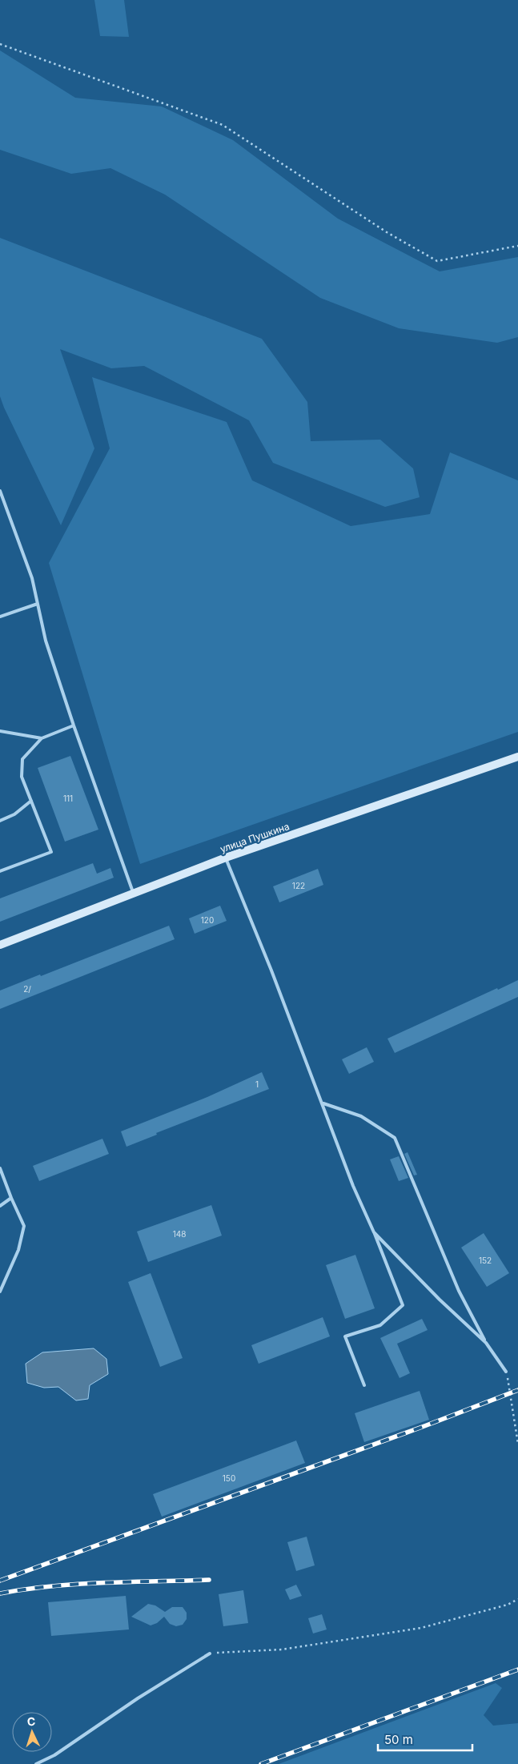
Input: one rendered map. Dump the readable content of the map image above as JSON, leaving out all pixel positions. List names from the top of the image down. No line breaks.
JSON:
{"streets":{"main road":["улица Пушкина"]},"house_numbers":["111","122","120","2/","1","148","152","150"],"scale_bar":"50 m","north":"top"}
